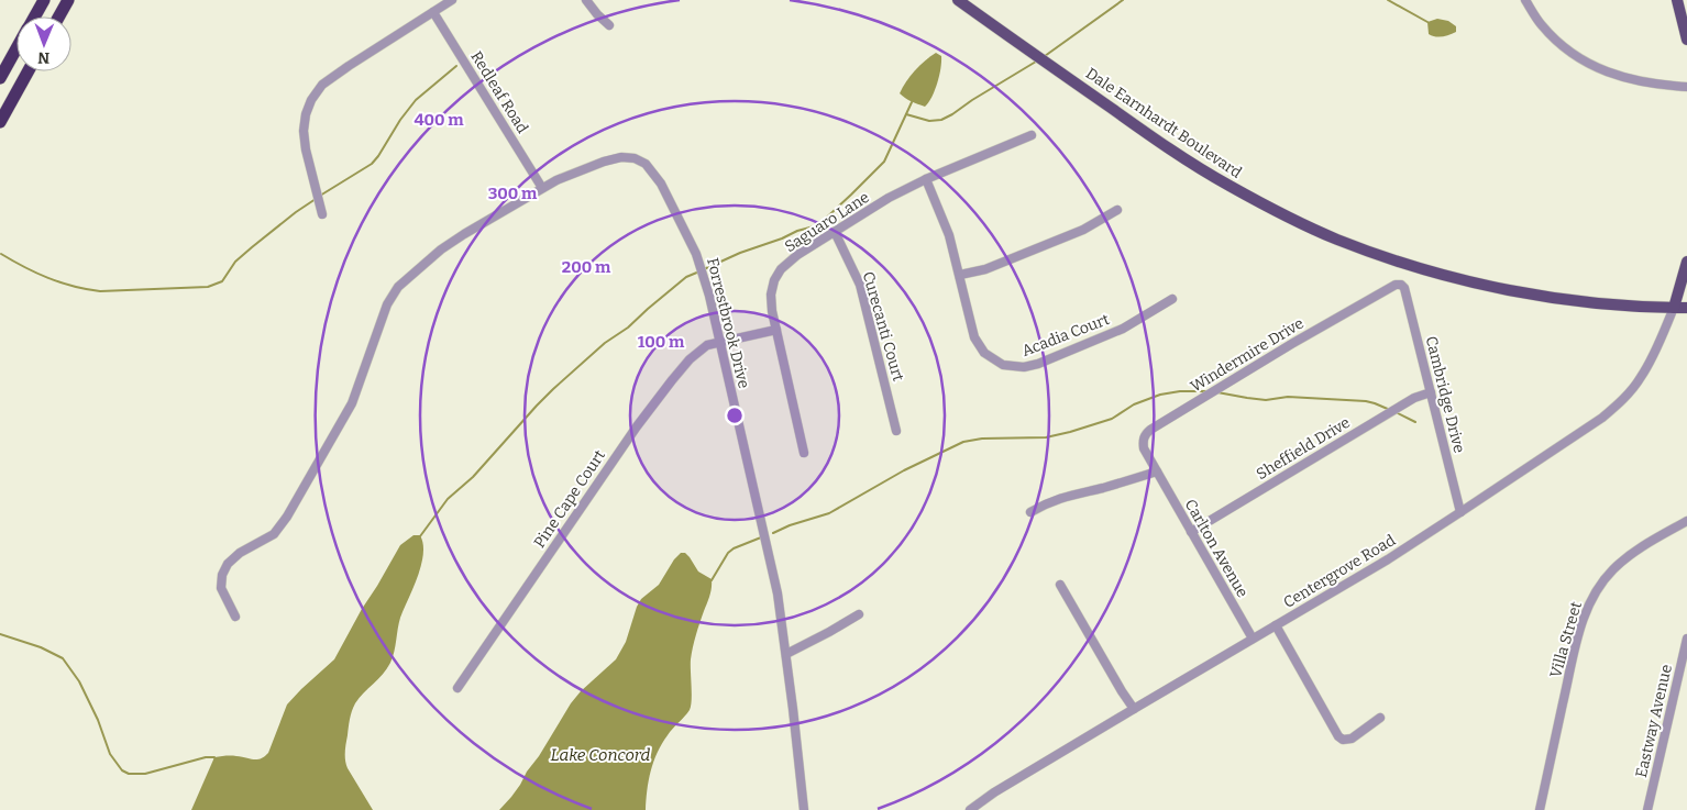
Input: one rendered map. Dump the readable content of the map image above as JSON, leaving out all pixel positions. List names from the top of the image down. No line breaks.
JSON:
{"streets":{"main road":["Dale Earnhardt Boulevard"],"street":["Redleaf Road","Saguaro Lane","Forrestbrook Drive","Curecanti Court","Acadia Court","Windermire Drive","Cambridge Drive","Sheffield Drive","Pine Cape Court","Carlton Avenue","Centergrove Road","Villa Street","Eastway Avenue"]},"crossings":[["Redleaf Road","Forrestbrook Drive"],["Dale Earnhardt Boulevard","Centergrove Road"],["Saguaro Lane","Curecanti Court"],["Saguaro Lane","Acadia Court"],["Saguaro Lane","Pine Cape Court"],["Forrestbrook Drive","Pine Cape Court"],["Windermire Drive","Cambridge Drive"],["Windermire Drive","Carlton Avenue"],["Cambridge Drive","Sheffield Drive"],["Cambridge Drive","Centergrove Road"],["Sheffield Drive","Carlton Avenue"],["Carlton Avenue","Centergrove Road"]],"water":["Lake Concord"],"north":"bottom","rings":["400 m","300 m","200 m","100 m"]}
